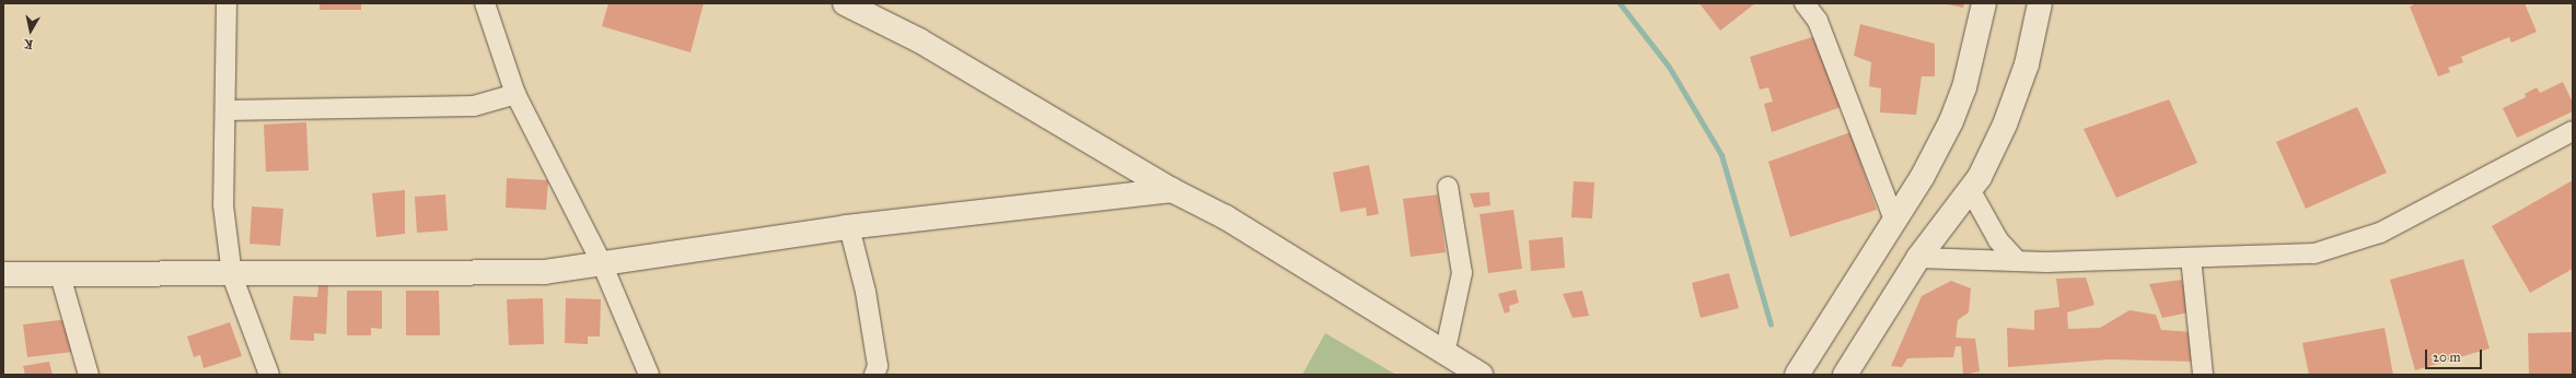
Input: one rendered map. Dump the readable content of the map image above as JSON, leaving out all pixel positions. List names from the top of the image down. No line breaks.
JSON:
{"scale_bar":"20 m","north":"bottom"}
